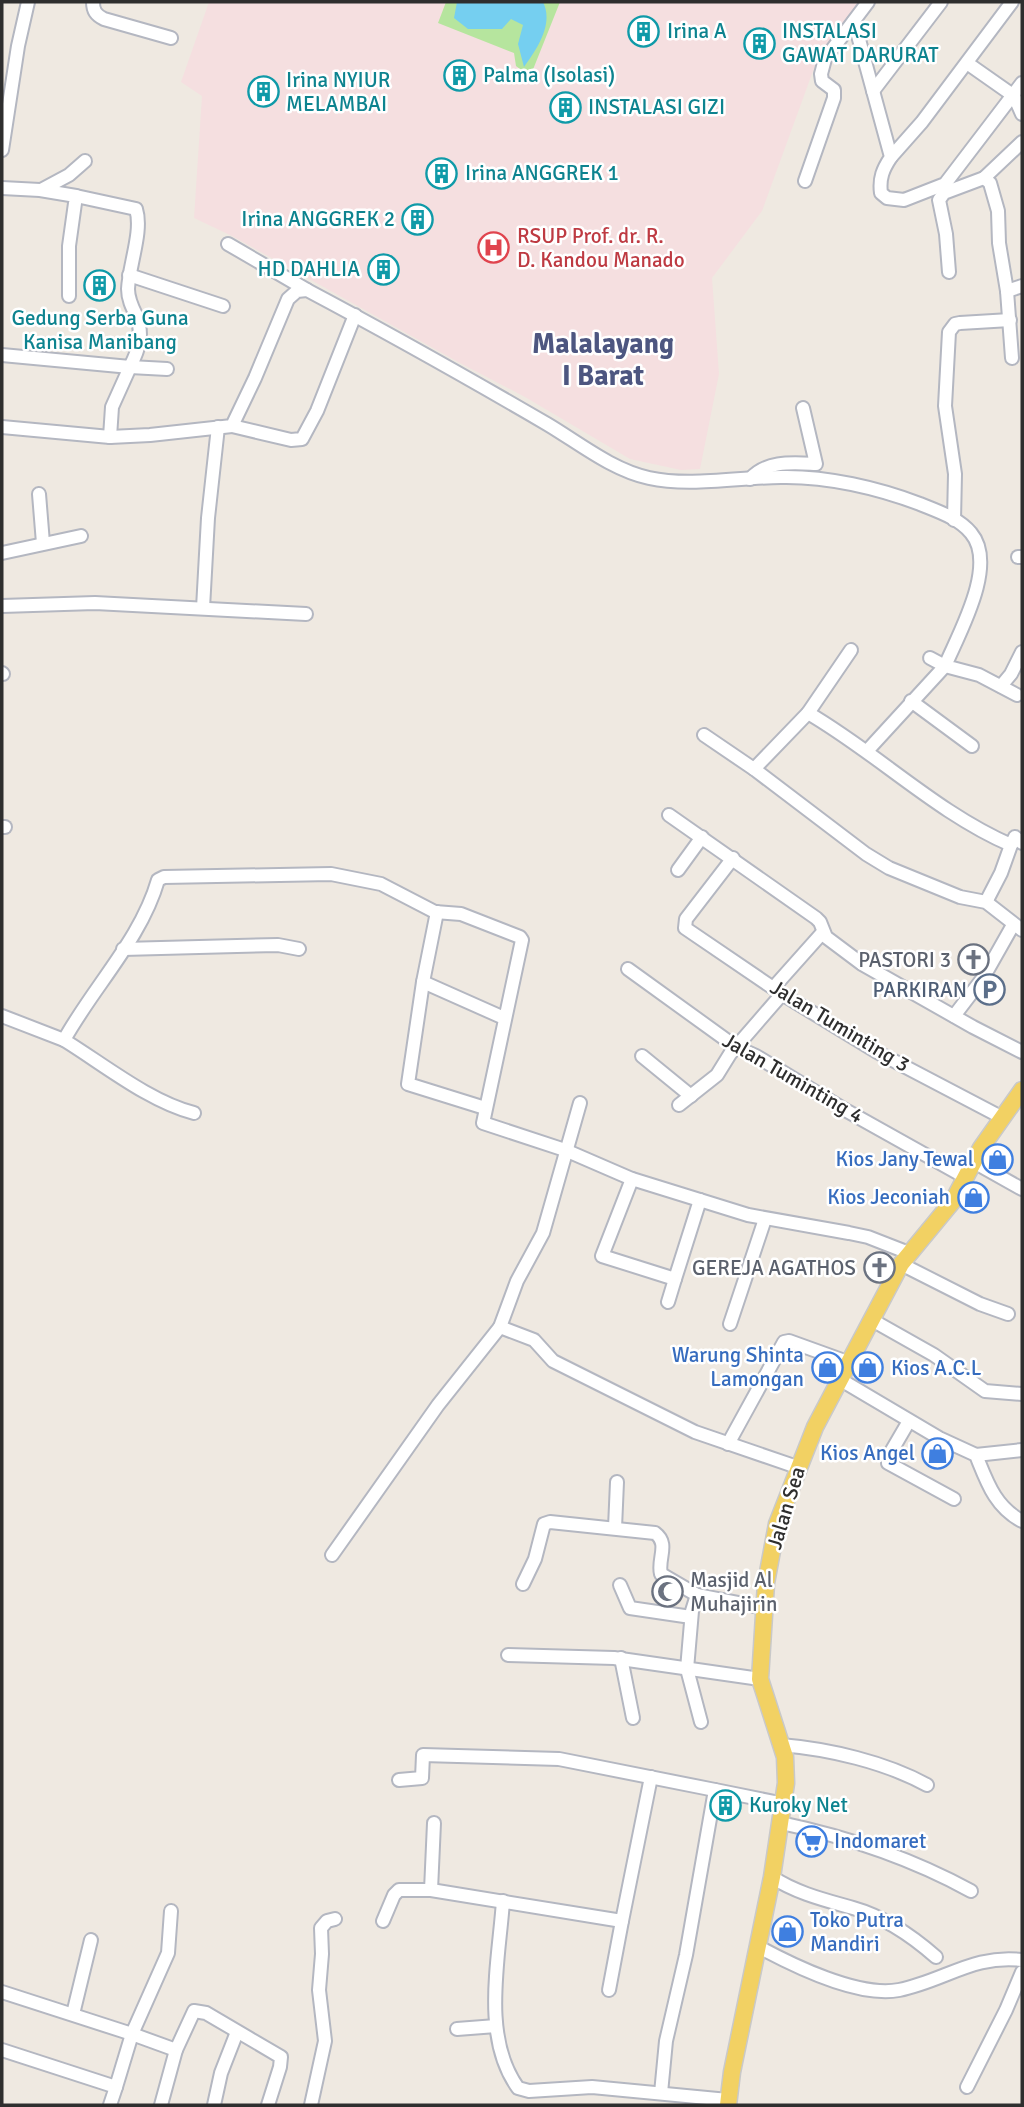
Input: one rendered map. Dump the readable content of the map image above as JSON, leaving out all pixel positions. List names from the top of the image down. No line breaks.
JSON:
{"streets":{"main road":["Jalan Sea"],"street":["Jalan Tuminting 3","Jalan Tuminting 4"]},"crossings":[["Jalan Tuminting 3","Jalan Sea"],["Jalan Tuminting 4","Jalan Sea"]],"districts":["Malalayang I Barat"],"places":{"building":["Irina A","INSTALASI GAWAT DARURAT","Palma (Isolasi)","Irina NYIUR MELAMBAI","INSTALASI GIZI","Irina ANGGREK 1","Irina ANGGREK 2","HD DAHLIA","Gedung Serba Guna Kanisa Manibang","Kuroky Net"],"hospital":["RSUP Prof. dr. R. D. Kandou Manado"],"church":["PASTORI 3","GEREJA AGATHOS"],"parking":["PARKIRAN"],"shop":["Kios Jany Tewal","Kios Jeconiah","Warung Shinta Lamongan","Kios A.C.L","Kios Angel","Toko Putra Mandiri"],"mosque":["Masjid Al Muhajirin"],"supermarket":["Indomaret"]}}
